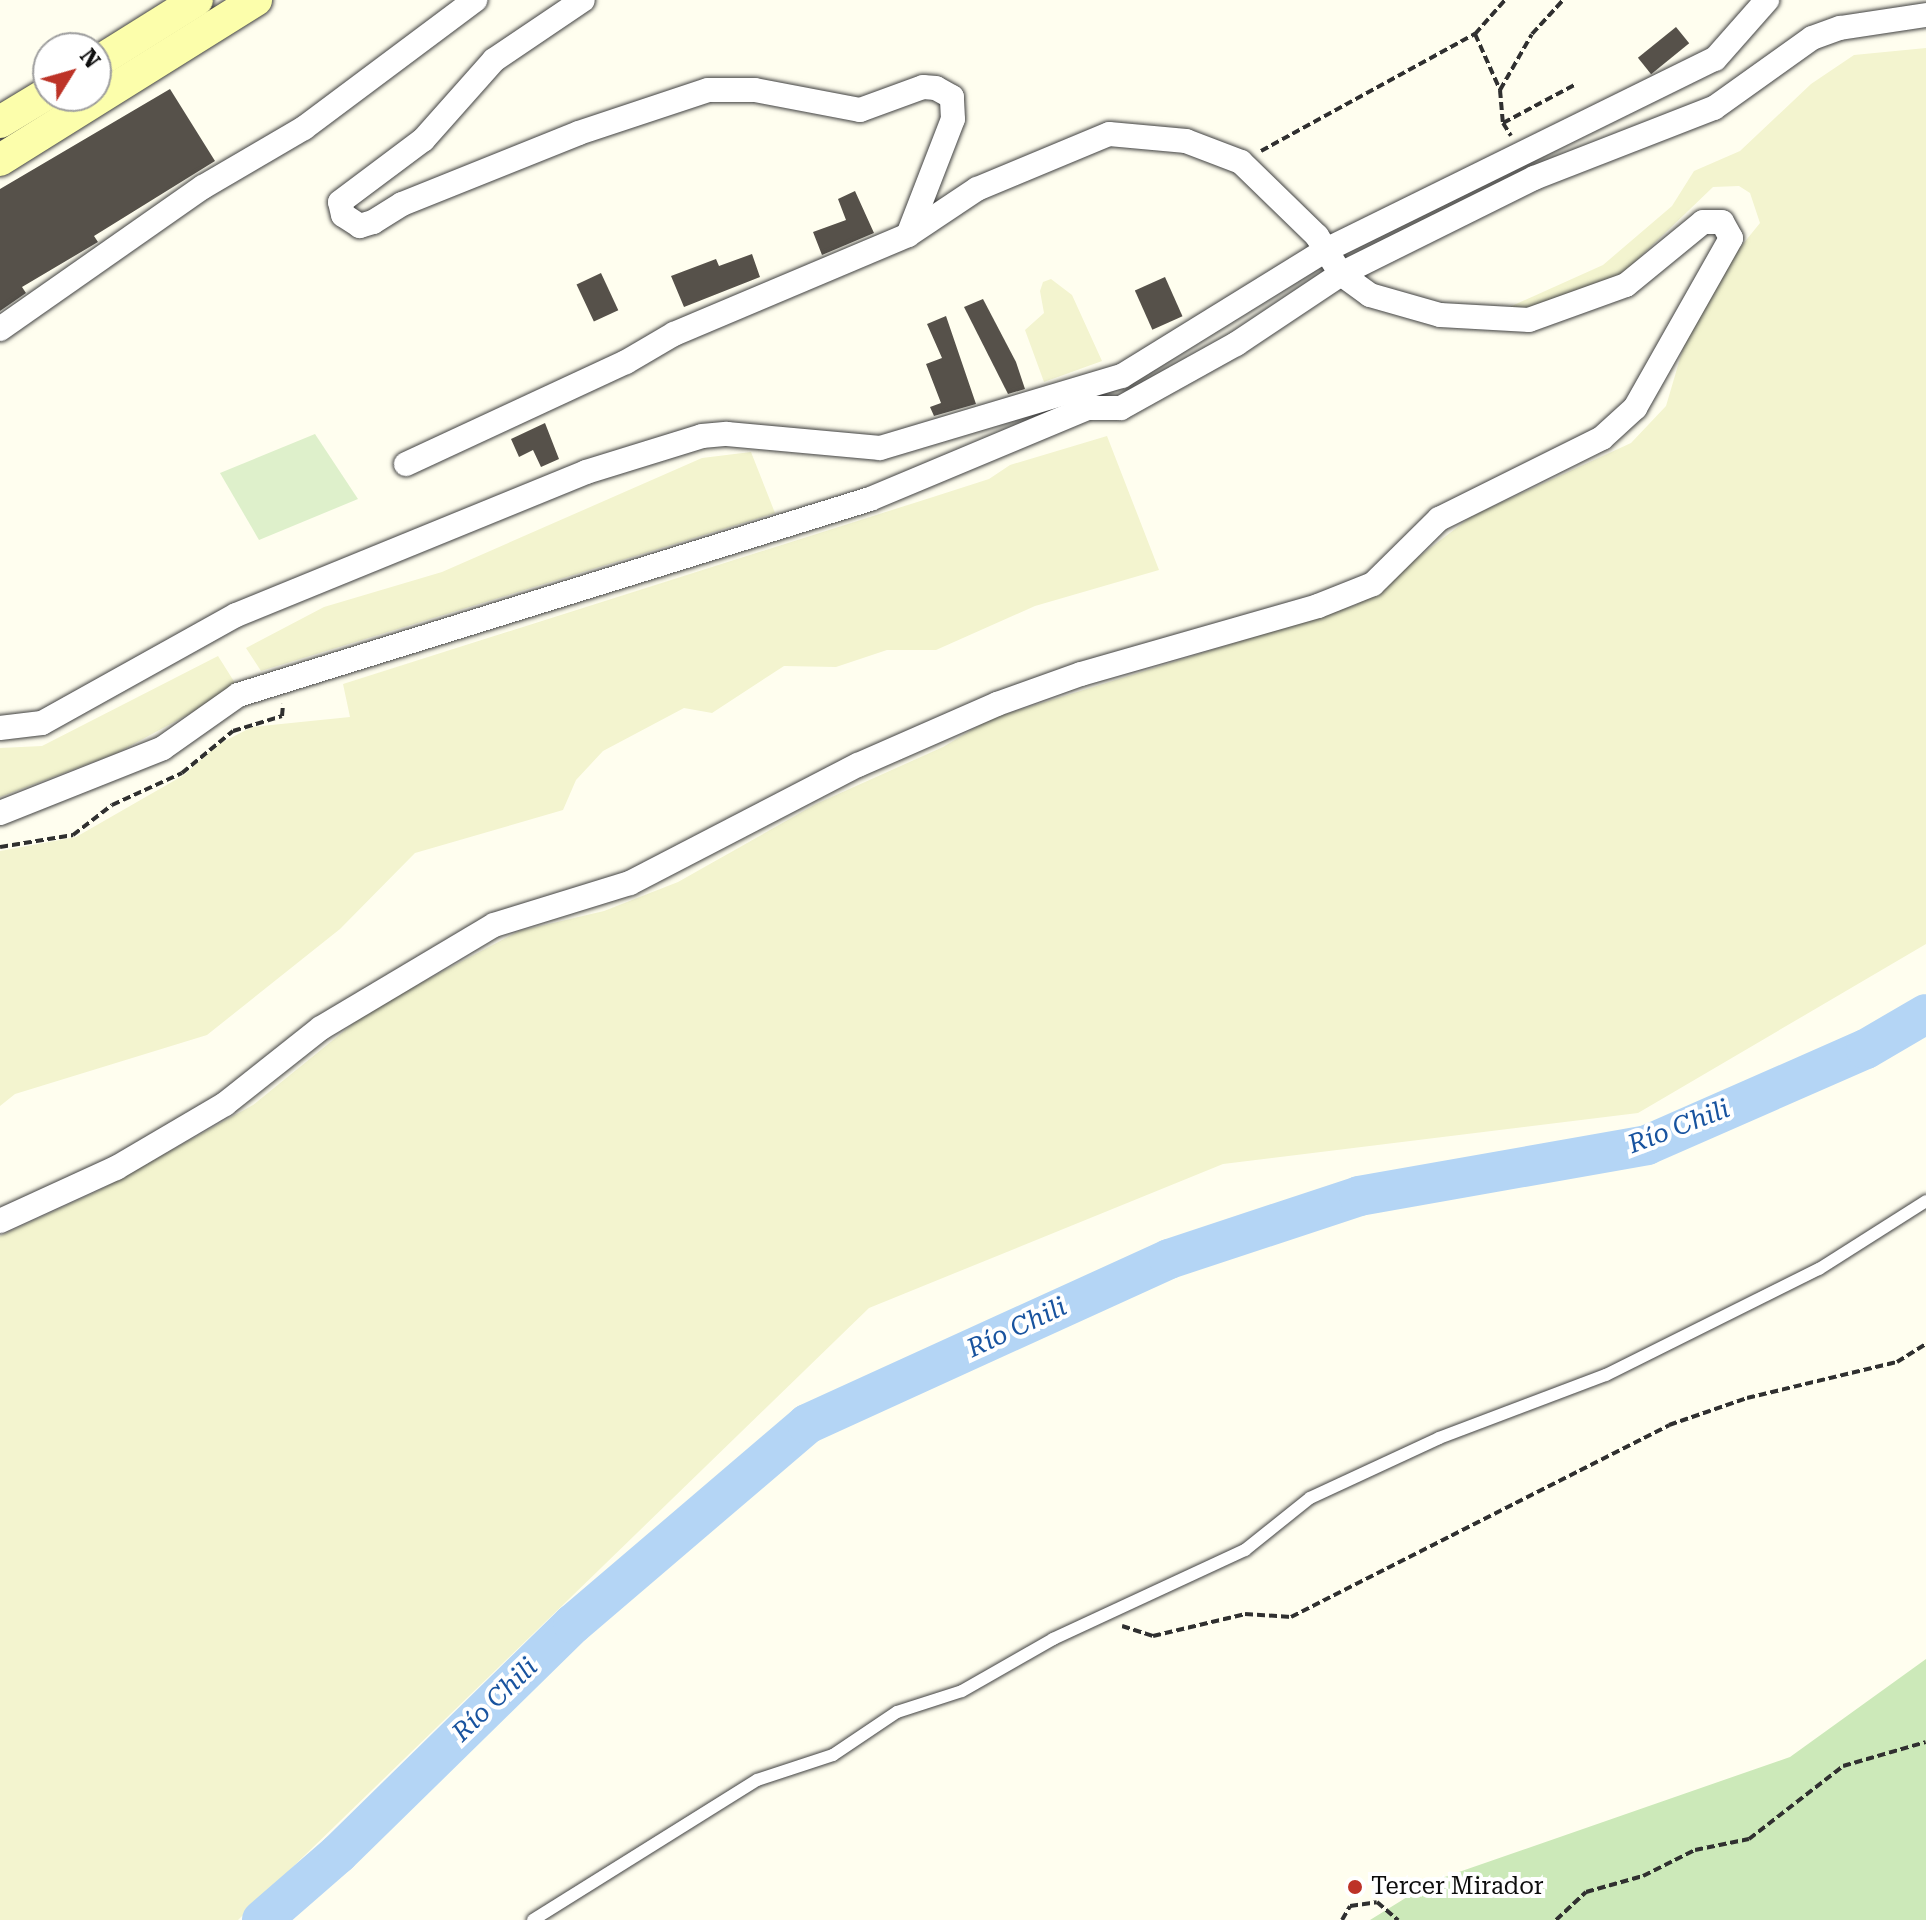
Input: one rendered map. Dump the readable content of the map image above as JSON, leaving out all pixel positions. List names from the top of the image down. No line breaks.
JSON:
{"water":["Río Chili"],"places":["Tercer Mirador"],"north":"top right"}
